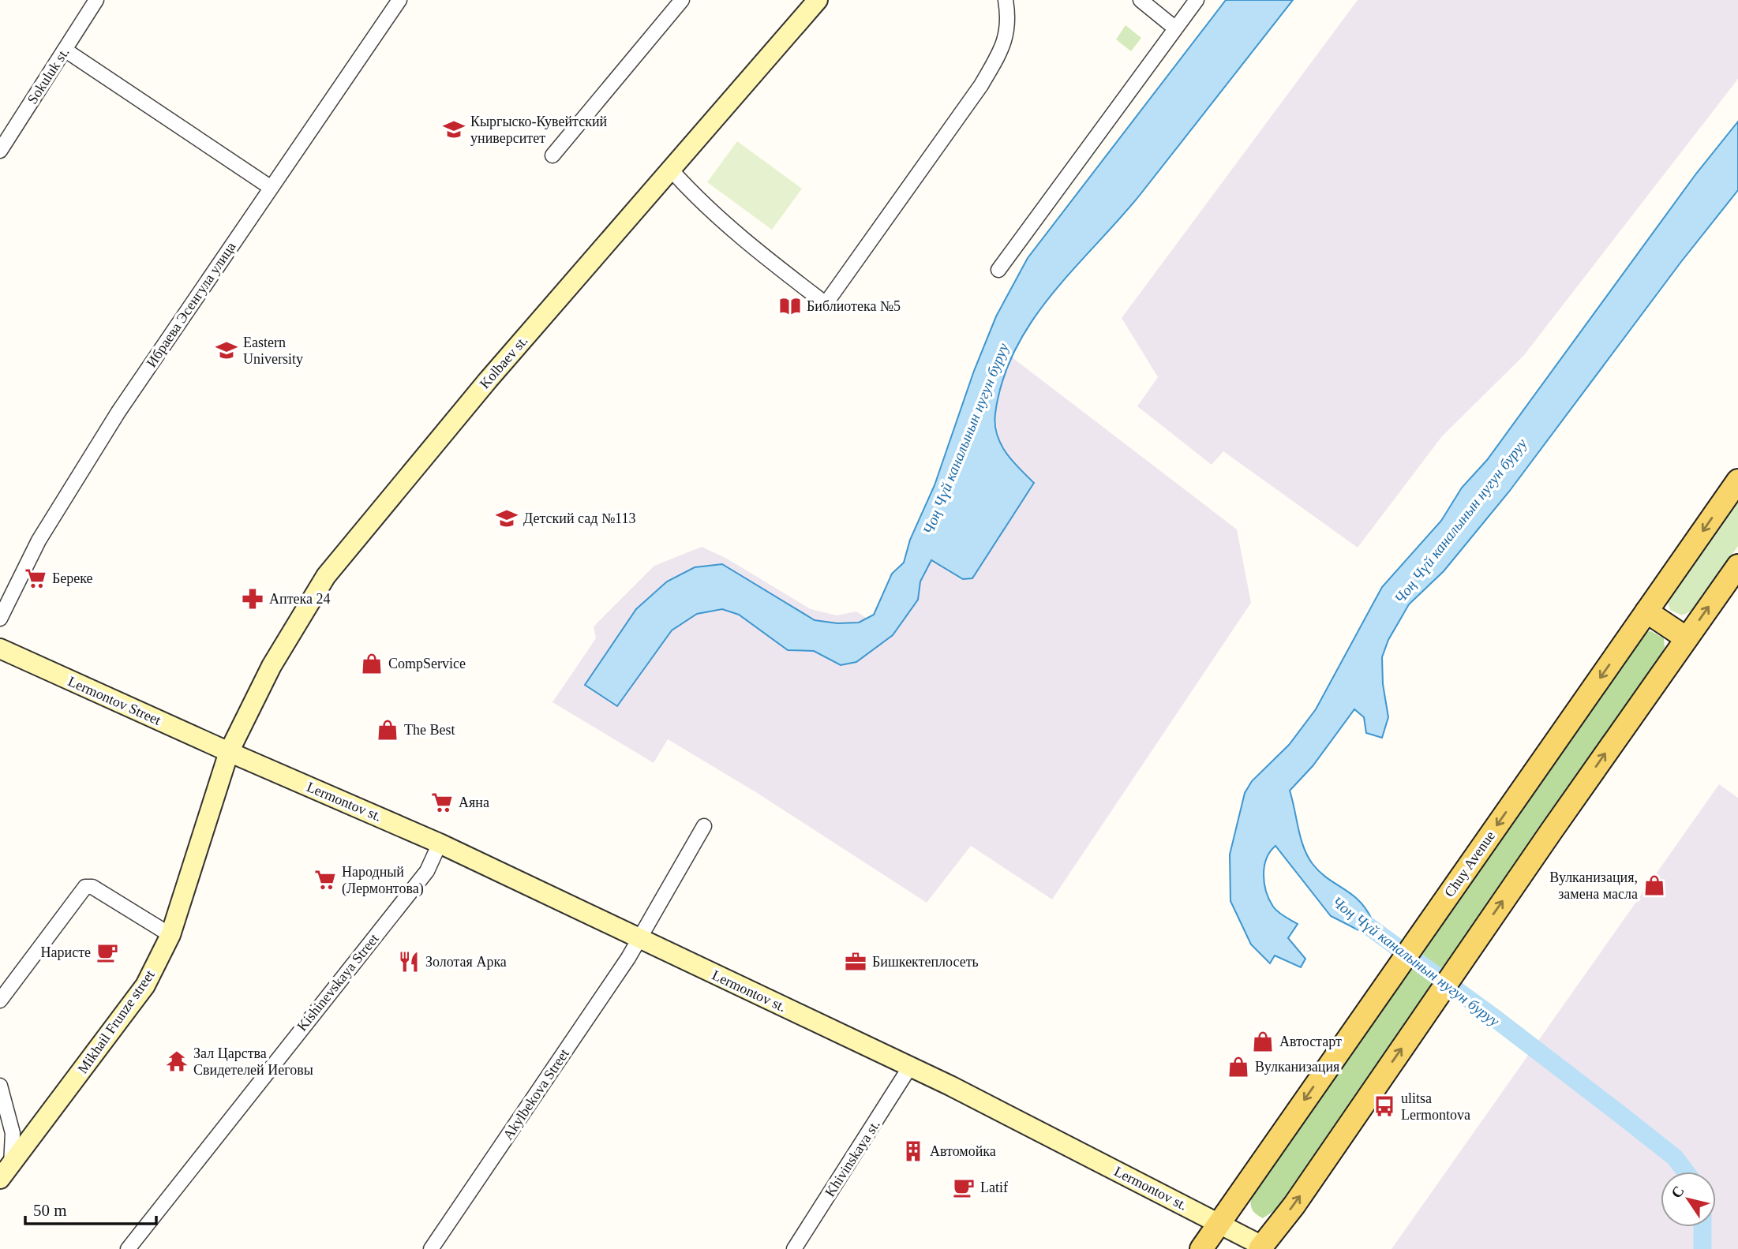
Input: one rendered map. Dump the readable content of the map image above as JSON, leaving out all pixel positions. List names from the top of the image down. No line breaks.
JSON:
{"streets":{"main road":["Kolbaev st.","Lermontov Street","Lermontov st.","Chuy Avenue","Mikhail Frunze street"],"street":["Sokuluk st.","Ибраева Эсенгула улица","Kishinevskaya Street","Akylbekova Street","Khivinskaya st."]},"crossings":[["Kolbaev st.","Lermontov Street"],["Kolbaev st.","Lermontov st."],["Kolbaev st.","Mikhail Frunze street"],["Lermontov Street","Lermontov st."],["Lermontov Street","Mikhail Frunze street"],["Lermontov st.","Chuy Avenue"],["Lermontov st.","Kishinevskaya Street"],["Lermontov st.","Mikhail Frunze street"],["Lermontov st.","Akylbekova Street"],["Lermontov st.","Khivinskaya st."]],"water":["Чоң Чүй каналынын нугун буруу"],"places":{"school or university":["Кыргыско-Кувейтский университет","Eastern University","Детский сад №113"],"library":["Библиотека №5"],"supermarket":["Береке","Аяна","Народный (Лермонтова)"],"pharmacy":["Аптека 24"],"shop":["CompService","The Best","Вулканизация, замена масла","Автостарт","Вулканизация"],"cafe":["Наристе","Latif"],"restaurant":["Золотая Арка"],"office":["Бишкектеплосеть"],"temple":["Зал Царства Свидетелей Иеговы"],"bus stop":["ulitsa Lermontova"],"building":["Автомойка"]},"scale_bar":"50 m","north":"top left"}
